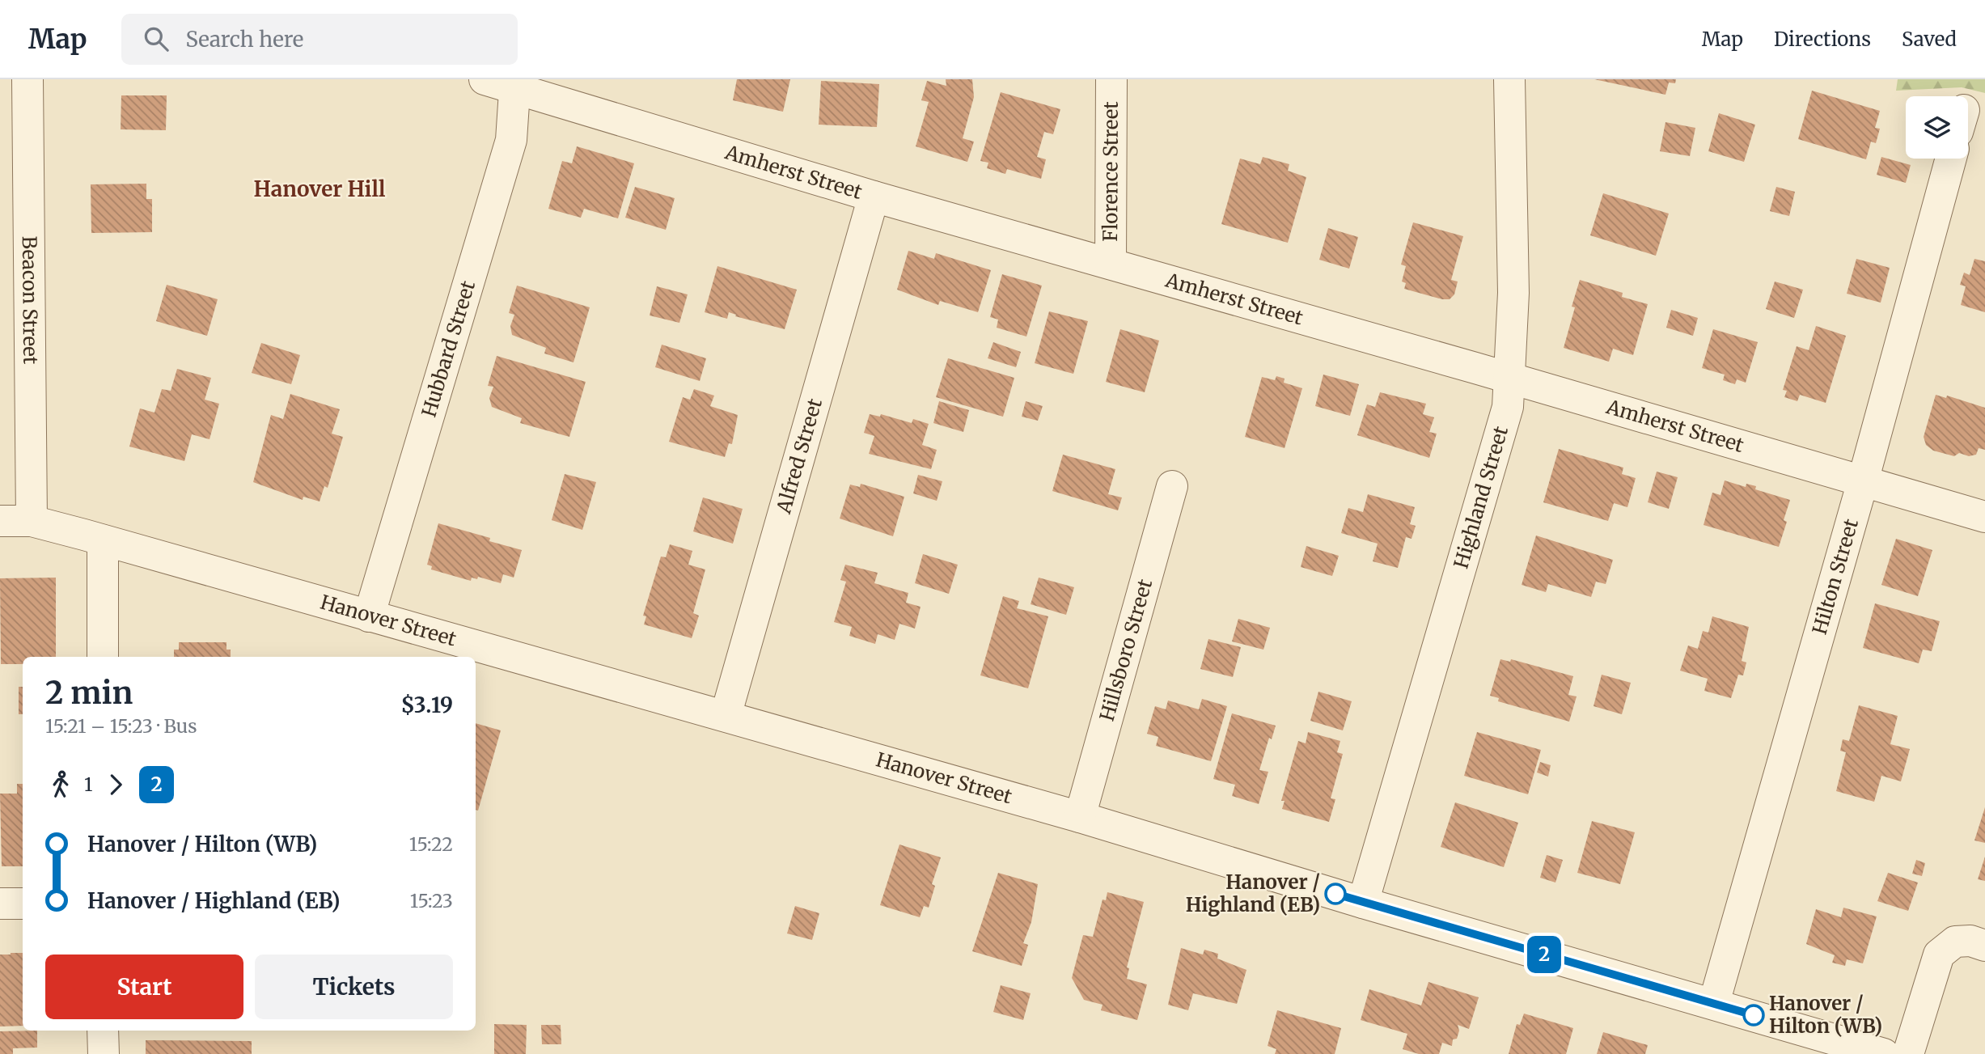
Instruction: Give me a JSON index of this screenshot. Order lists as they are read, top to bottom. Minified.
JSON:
{"streets":{"street":["Florence Street","Amherst Street","Beacon Street","Hubbard Street","Alfred Street","Highland Street","Hilton Street","Hanover Street","Hillsboro Street"]},"crossings":[["Florence Street","Amherst Street"],["Amherst Street","Hubbard Street"],["Amherst Street","Alfred Street"],["Amherst Street","Highland Street"],["Amherst Street","Hilton Street"],["Beacon Street","Hanover Street"],["Hubbard Street","Hanover Street"],["Alfred Street","Hanover Street"],["Highland Street","Hanover Street"],["Hilton Street","Hanover Street"],["Hanover Street","Hillsboro Street"]],"districts":["Hanover Hill"],"places":["Hanover / Highland (EB)","Hanover / Hilton (WB)"],"lines":["bus line 2"],"page":{"header":"Map","search":"Search here","nav":["Map","Directions","Saved"],"on_map":"2","heading":["2 min","15:21 – 15:23 · Bus","$3.19"],"legs":["1","2"],"list":[{"name":"Hanover / Hilton (WB)","value":"15:22"},{"name":"Hanover / Highland (EB)","value":"15:23"}],"buttons":["Start","Tickets"]}}
